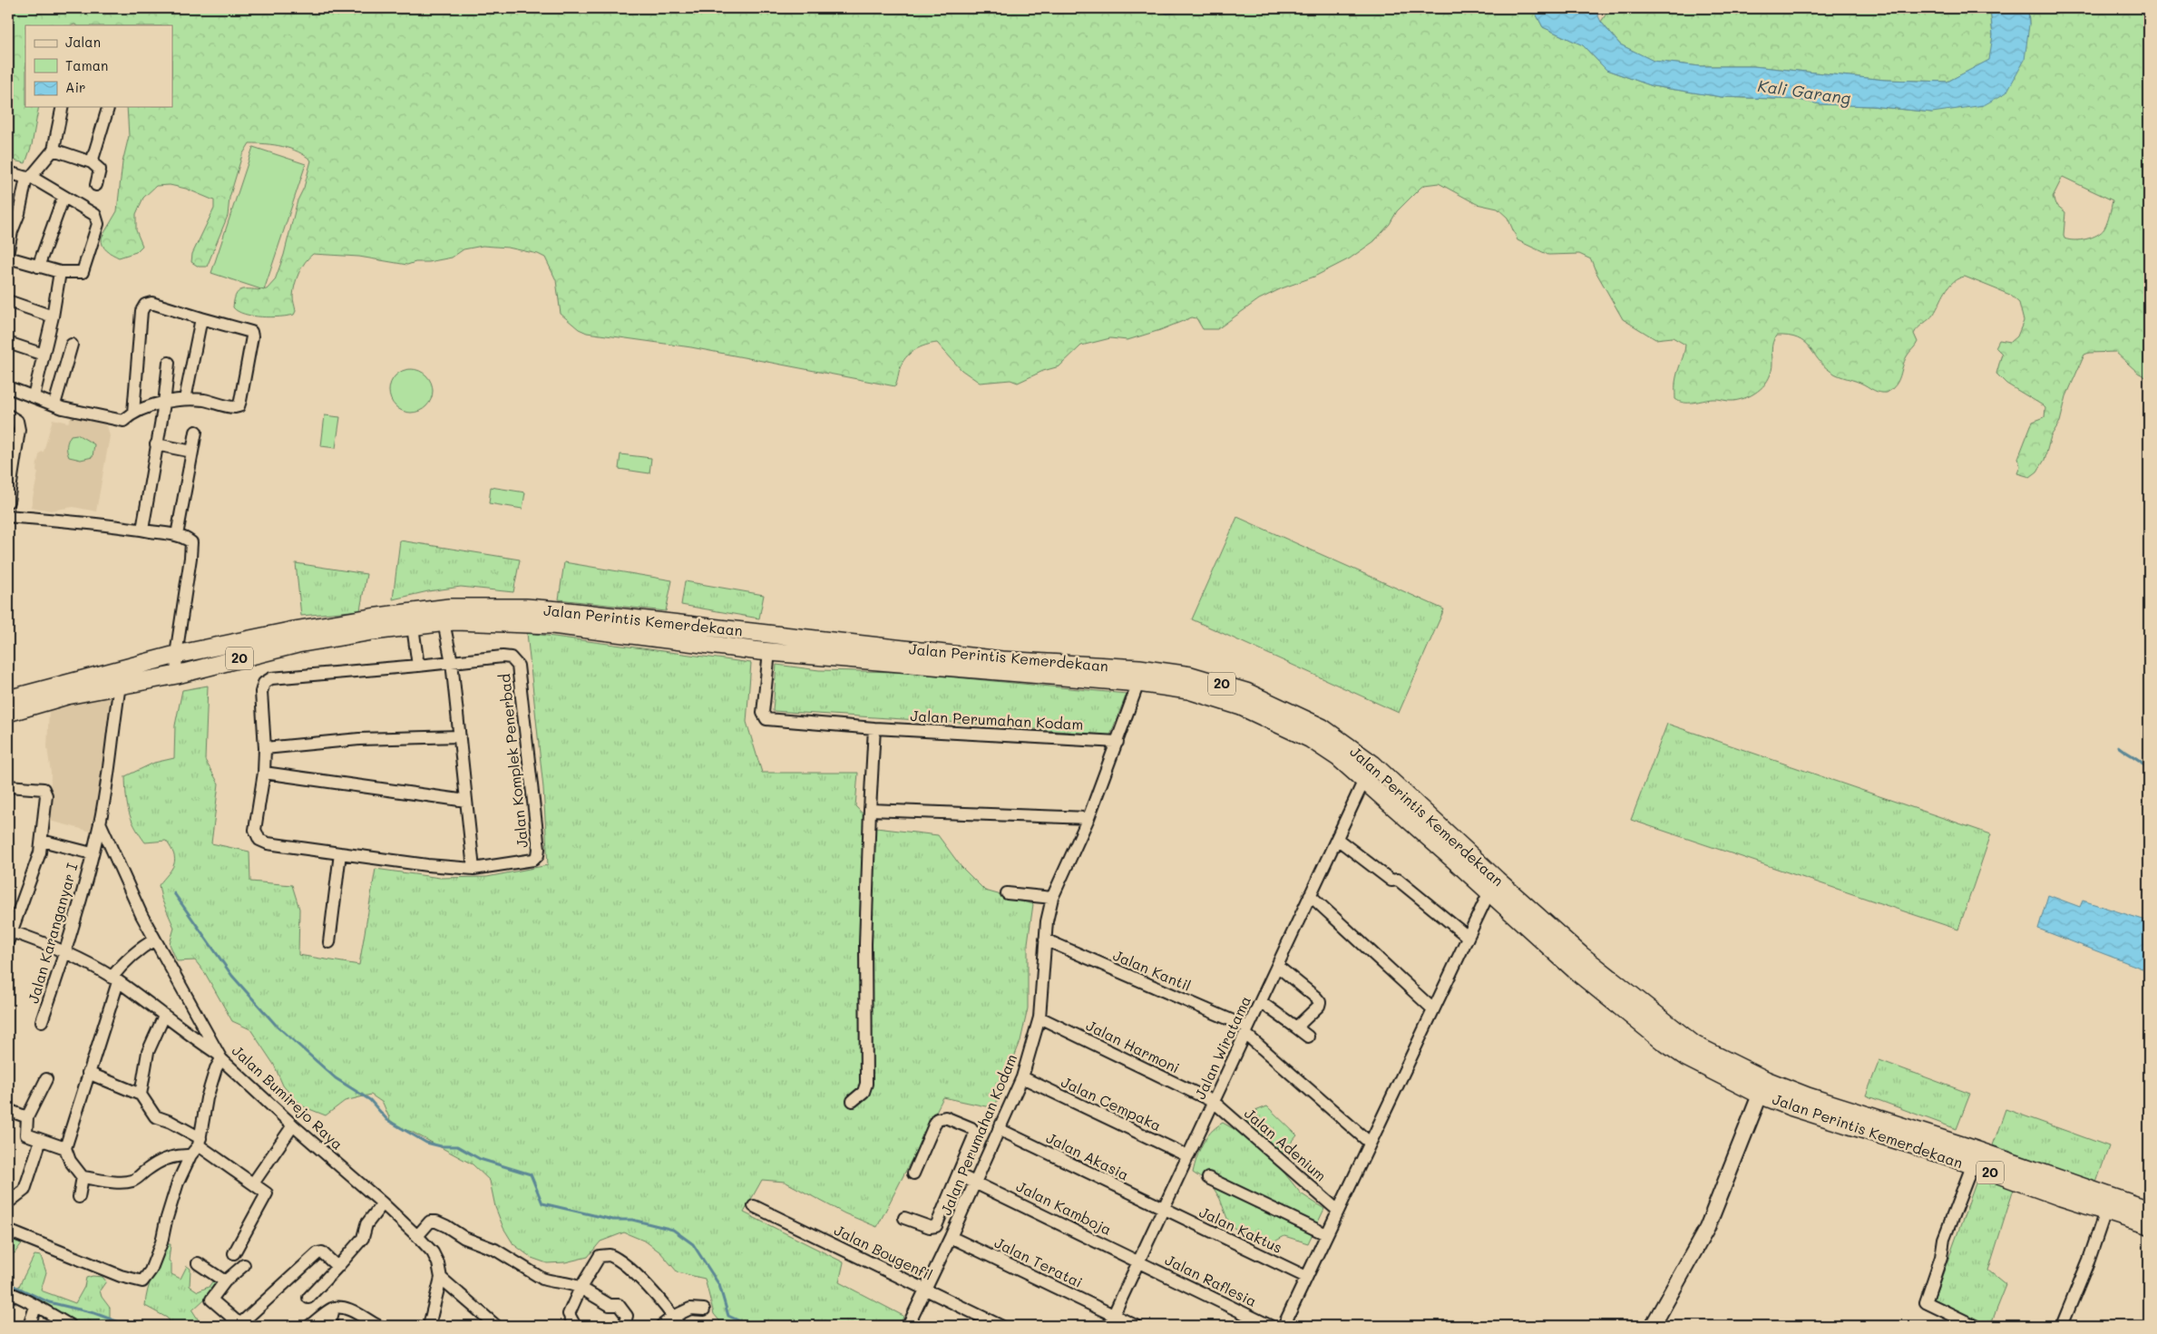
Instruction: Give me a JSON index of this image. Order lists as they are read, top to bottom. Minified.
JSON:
{"streets":{"highway":["Jalan Perintis Kemerdekaan","20"],"street":["Jalan Perumahan Kodam","Jalan Komplek Penerbad","Jalan Karanganyar I","Jalan Kantil","Jalan Harmoni","Jalan Wiratama","Jalan Bumirejo Raya","Jalan Cempaka","Jalan Adenium","Jalan Akasia","Jalan Kamboja","Jalan Kaktus","Jalan Bougenfil","Jalan Teratai","Jalan Raflesia"]},"crossings":[["Jalan Perintis Kemerdekaan","Jalan Perumahan Kodam"],["Jalan Perintis Kemerdekaan","Jalan Karanganyar I"],["Jalan Perintis Kemerdekaan","Jalan Wiratama"],["Jalan Perumahan Kodam","Jalan Kantil"],["Jalan Perumahan Kodam","Jalan Harmoni"],["Jalan Perumahan Kodam","Jalan Cempaka"],["Jalan Perumahan Kodam","Jalan Akasia"],["Jalan Perumahan Kodam","Jalan Kamboja"],["Jalan Perumahan Kodam","Jalan Bougenfil"],["Jalan Perumahan Kodam","Jalan Teratai"],["Jalan Karanganyar I","Jalan Bumirejo Raya"],["Jalan Kantil","Jalan Wiratama"],["Jalan Harmoni","Jalan Wiratama"],["Jalan Harmoni","Jalan Adenium"],["Jalan Wiratama","Jalan Cempaka"],["Jalan Wiratama","Jalan Adenium"],["Jalan Wiratama","Jalan Akasia"],["Jalan Wiratama","Jalan Kamboja"],["Jalan Wiratama","Jalan Kaktus"],["Jalan Wiratama","Jalan Teratai"],["Jalan Wiratama","Jalan Raflesia"],["Jalan Akasia","Jalan Kaktus"],["Jalan Kamboja","Jalan Raflesia"]],"water":["Kali Garang"],"legend":["Jalan","Taman","Air"]}
